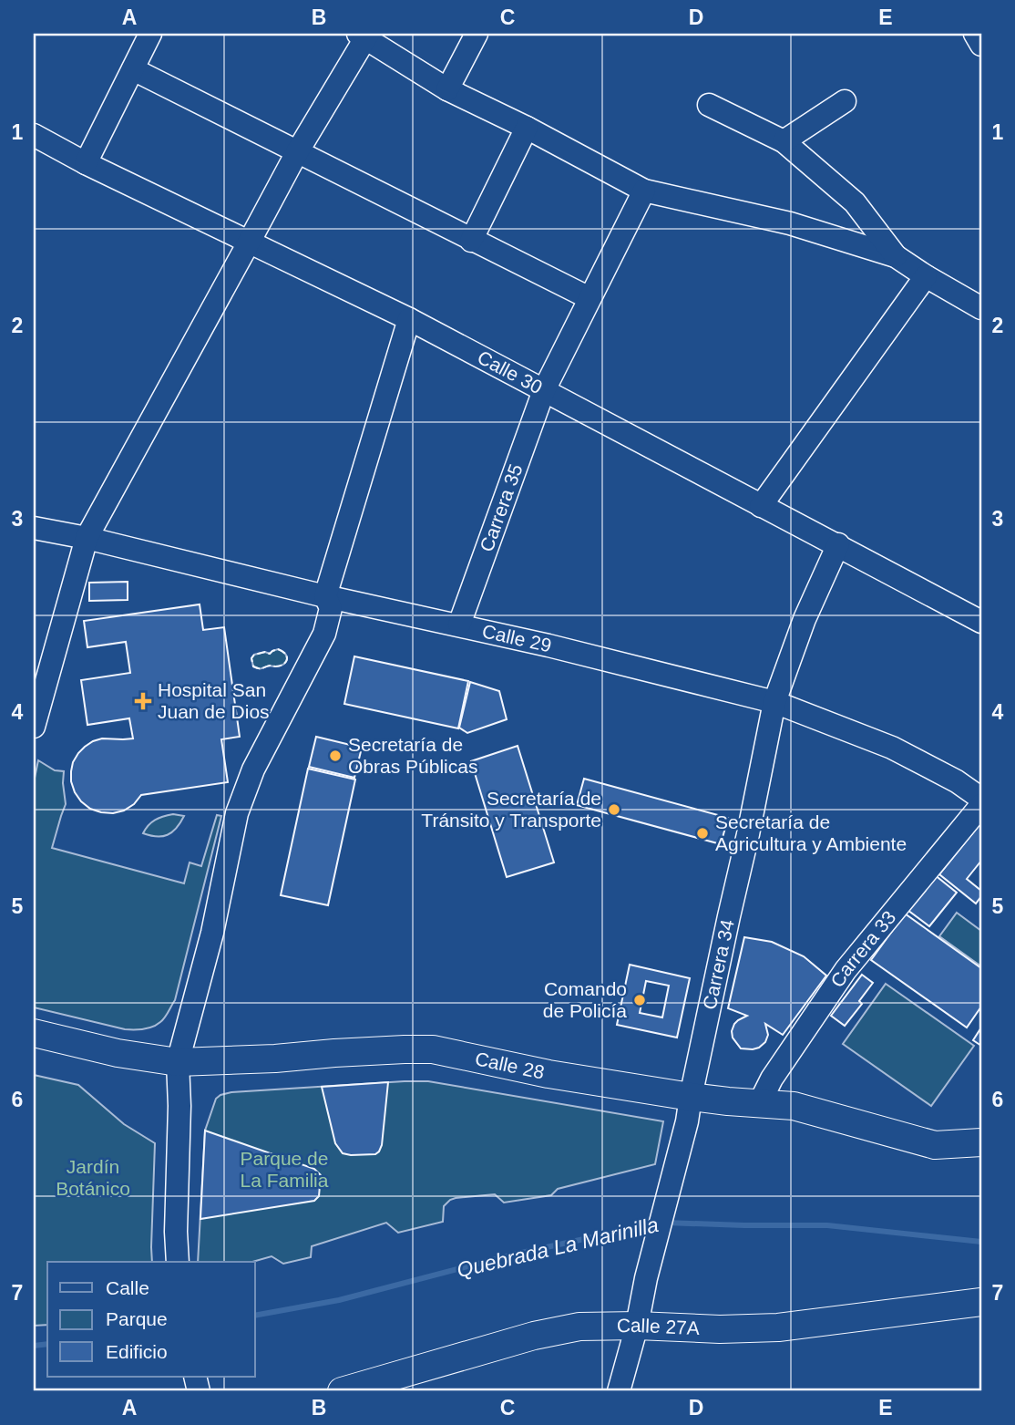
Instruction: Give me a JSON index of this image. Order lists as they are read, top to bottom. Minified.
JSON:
{"streets":{"main road":["Calle 28","Calle 27A"],"street":["Calle 30","Carrera 35","Calle 29","Carrera 33","Carrera 34"]},"crossings":[["Calle 30","Carrera 35"],["Calle 30","Carrera 34"],["Carrera 35","Calle 29"],["Calle 29","Carrera 34"],["Carrera 33","Calle 28"],["Carrera 34","Calle 28"],["Carrera 34","Calle 27A"]],"water":["Quebrada La Marinilla"],"parks":["Parque de La Familia","Jardín Botánico"],"places":{"health":["Hospital San Juan de Dios"],"other":["Secretaría de Obras Públicas","Secretaría de Tránsito y Transporte","Secretaría de Agricultura y Ambiente","Comando de Policía"]},"legend":["Calle","Parque","Edificio"],"grid":{"columns":["A","B","C","D","E"],"rows":["1","2","3","4","5","6","7"]}}
